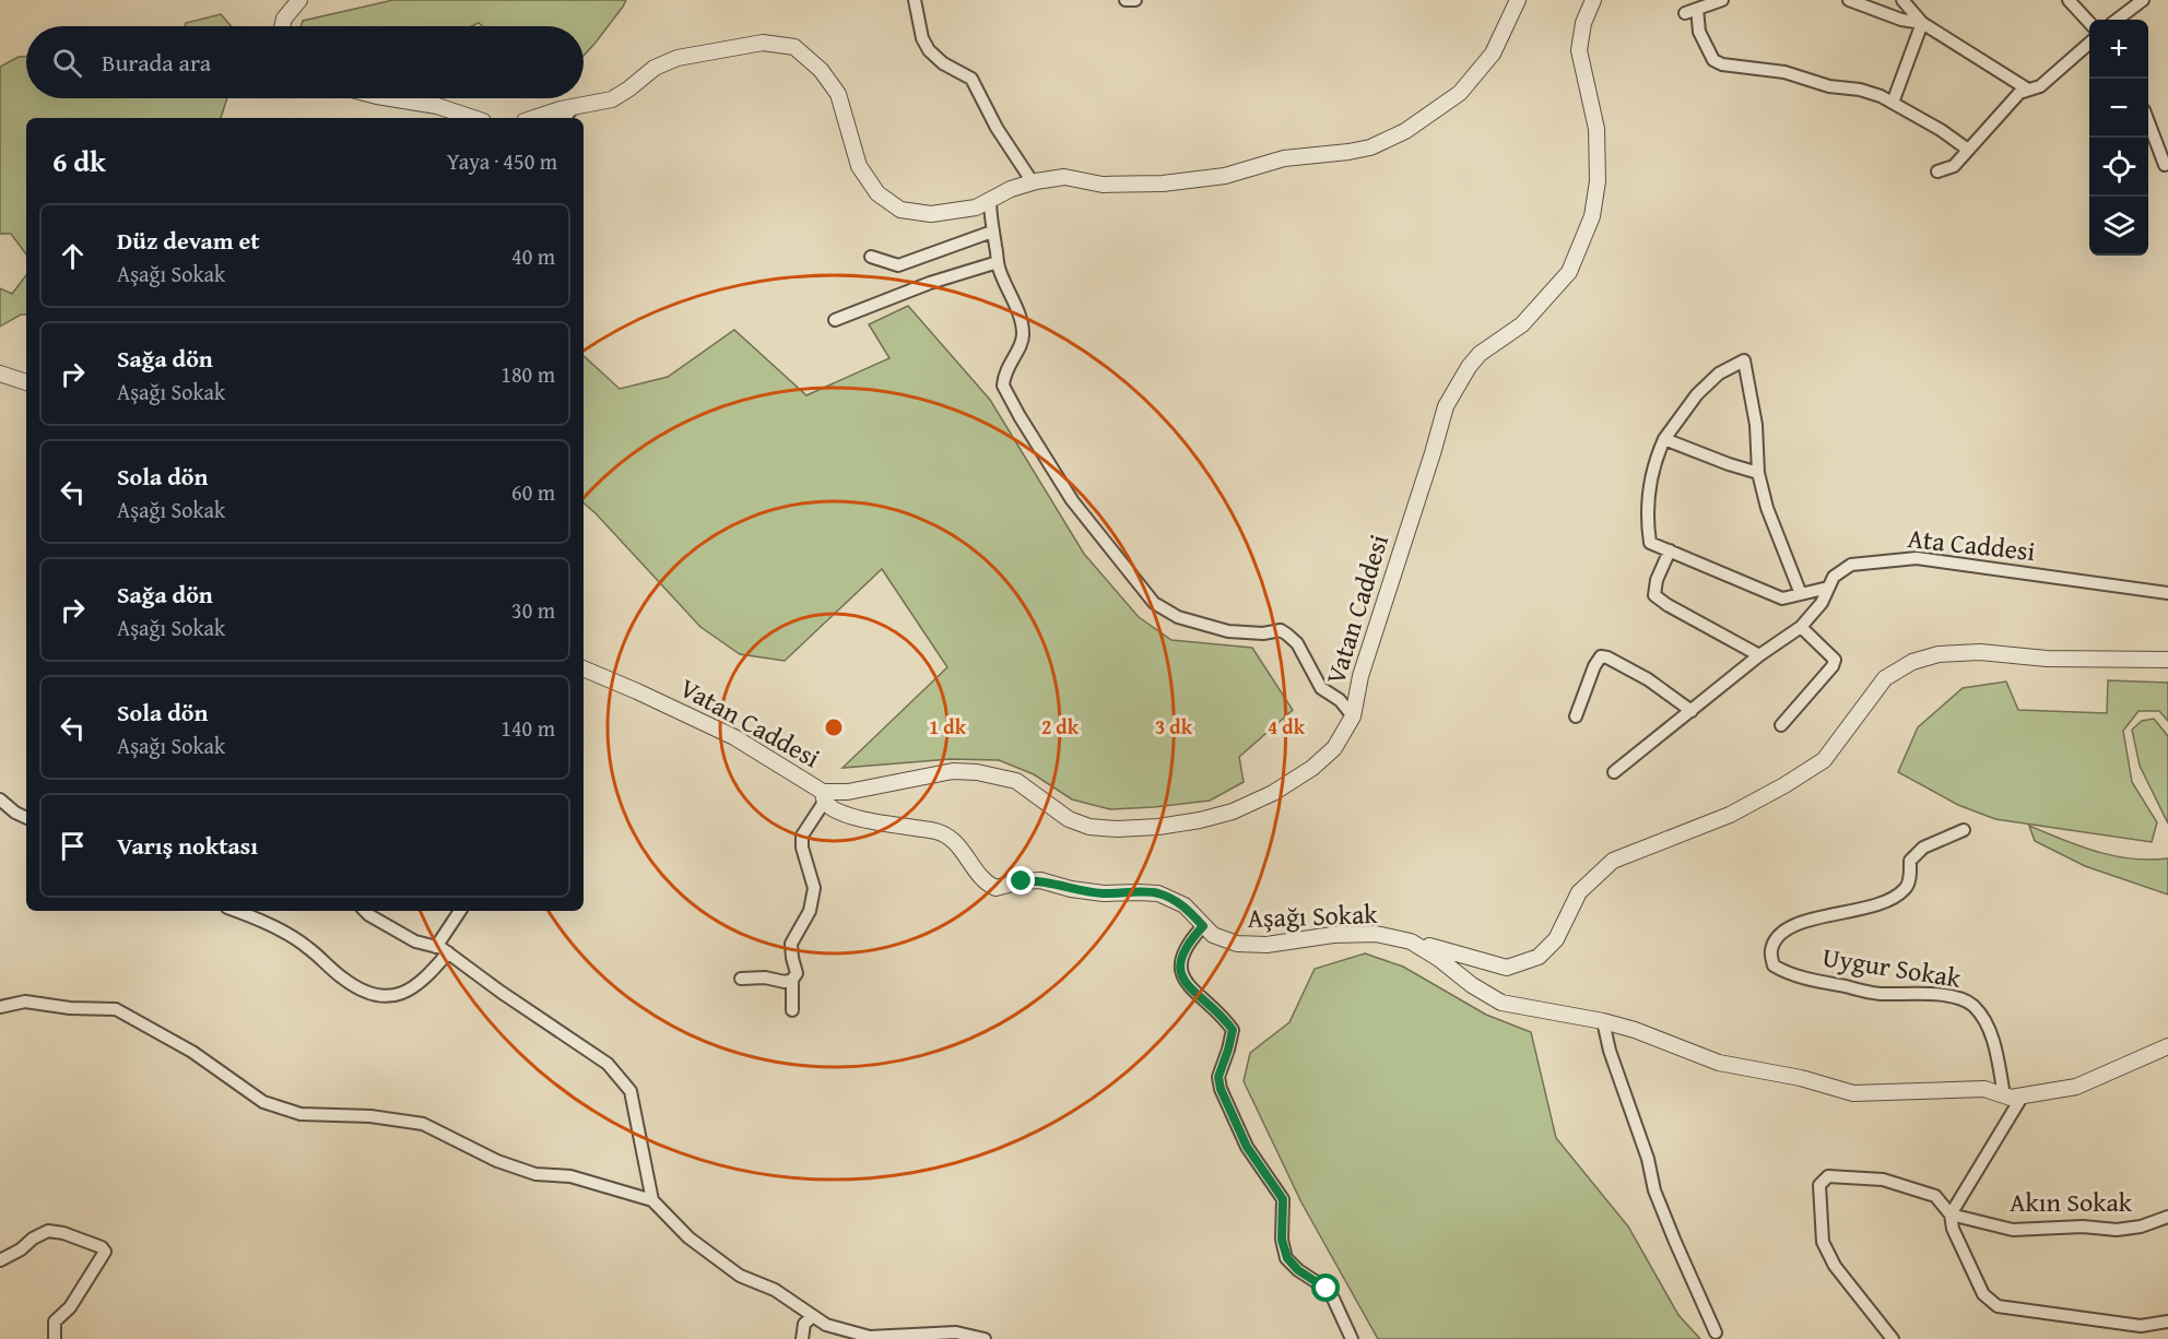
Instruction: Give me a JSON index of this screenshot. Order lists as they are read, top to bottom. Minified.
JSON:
{"streets":{"street":["Ata Caddesi","Vatan Caddesi","Aşağı Sokak","Uygur Sokak","Akın Sokak"]},"crossings":[["Vatan Caddesi","Aşağı Sokak"],["Aşağı Sokak","Uygur Sokak"]],"page":{"map_buttons":["+","−"],"search":"Burada ara","heading":["6 dk","Yaya · 450 m"],"list":[["Düz devam et","Aşağı Sokak","40 m"],["Sağa dön","Aşağı Sokak","180 m"],["Sola dön","Aşağı Sokak","60 m"],["Sağa dön","Aşağı Sokak","30 m"],["Sola dön","Aşağı Sokak","140 m"],"Varış noktası"]},"rings":["1 dk","2 dk","3 dk","4 dk"]}
